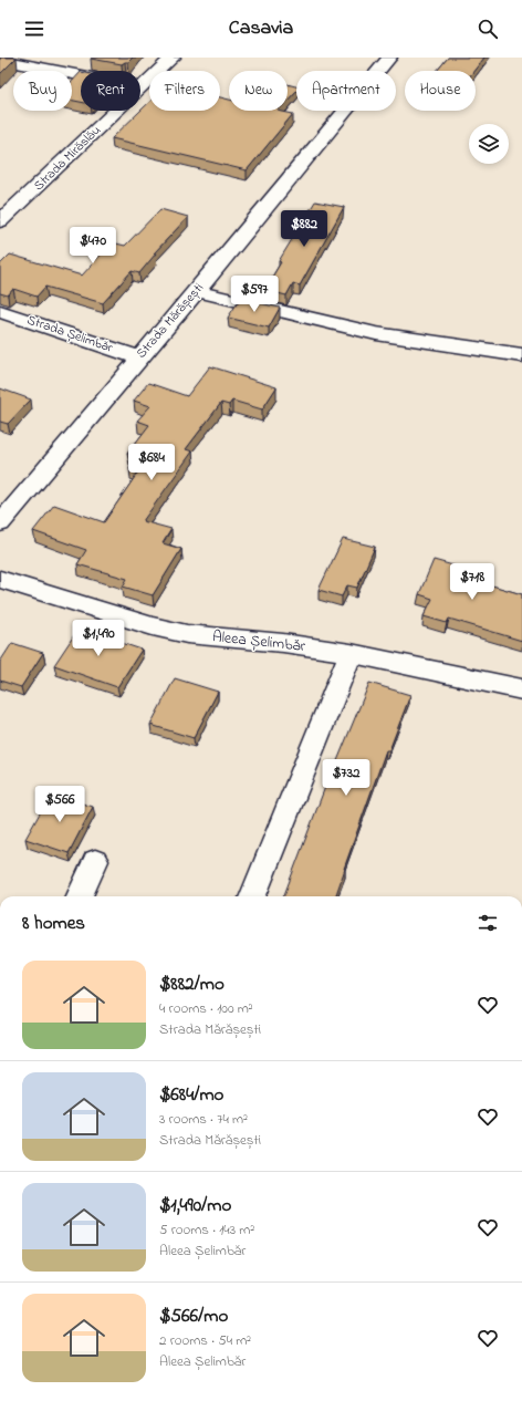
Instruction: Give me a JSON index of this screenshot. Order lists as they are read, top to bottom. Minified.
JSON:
{"streets":{"street":["Strada Mirăslău","Strada Mărășești","Strada Șelimbăr","Aleea Șelimbăr"]},"crossings":[["Strada Mărășești","Strada Șelimbăr"]],"page":{"header":"Casavia","chip":["Buy","Rent","Filters","New","Apartment","House"],"price":["$882","$470","$597","$684","$718","$1,490","$732","$566"],"heading":"8 homes","list":[{"name":"$882/mo","note":"4 rooms · 100 m² · Strada Mărășești"},{"name":"$684/mo","note":"3 rooms · 74 m² · Strada Mărășești"},{"name":"$1,490/mo","note":"5 rooms · 143 m² · Aleea Șelimbăr"},{"name":"$566/mo","note":"2 rooms · 54 m² · Aleea Șelimbăr"}]}}
